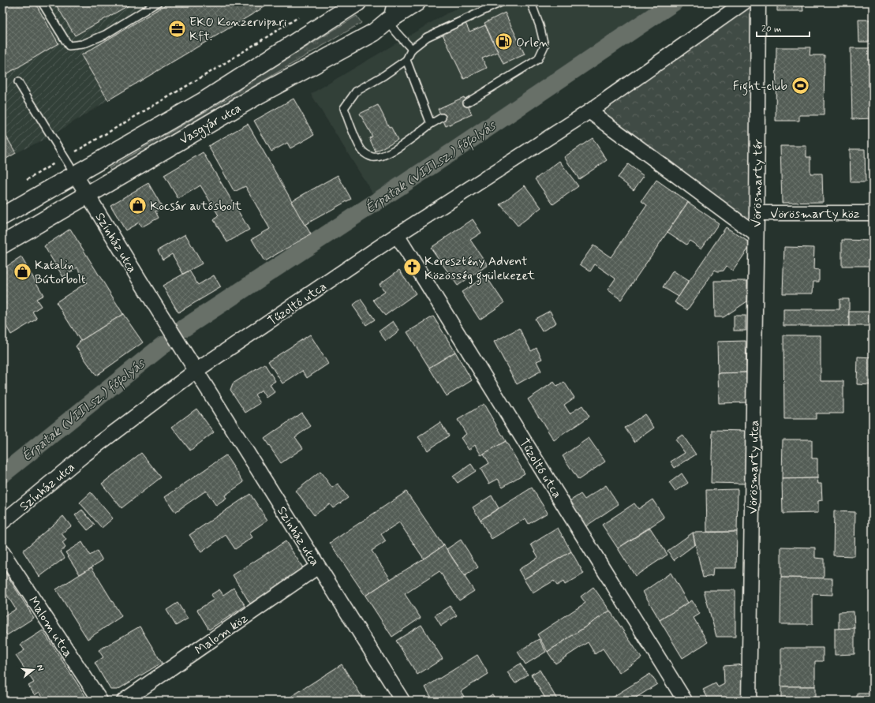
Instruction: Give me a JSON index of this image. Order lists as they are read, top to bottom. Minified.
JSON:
{"streets":{"main road":["Vasgyár utca"],"street":["Vörösmarty tér","Vörösmarty köz","Színház utca","Tűzoltó utca","Vörösmarty utca","Malom utca","Malom köz"]},"crossings":[["Vasgyár utca","Színház utca"],["Vörösmarty tér","Vörösmarty köz"],["Vörösmarty tér","Tűzoltó utca"],["Vörösmarty tér","Vörösmarty utca"],["Színház utca","Tűzoltó utca"],["Színház utca","Malom köz"]],"water":["Érpatak (VIII.sz.) főfolyás"],"places":{"office":["EKO Konzervipari Kft."],"fuel station":["Orlen"],"sports":["Fight-club"],"shop":["Kocsár autósbolt","Katalin Bútorbolt"],"church":["Keresztény Advent Közösség gyülekezet"]},"scale_bar":"20 m","north":"right"}
